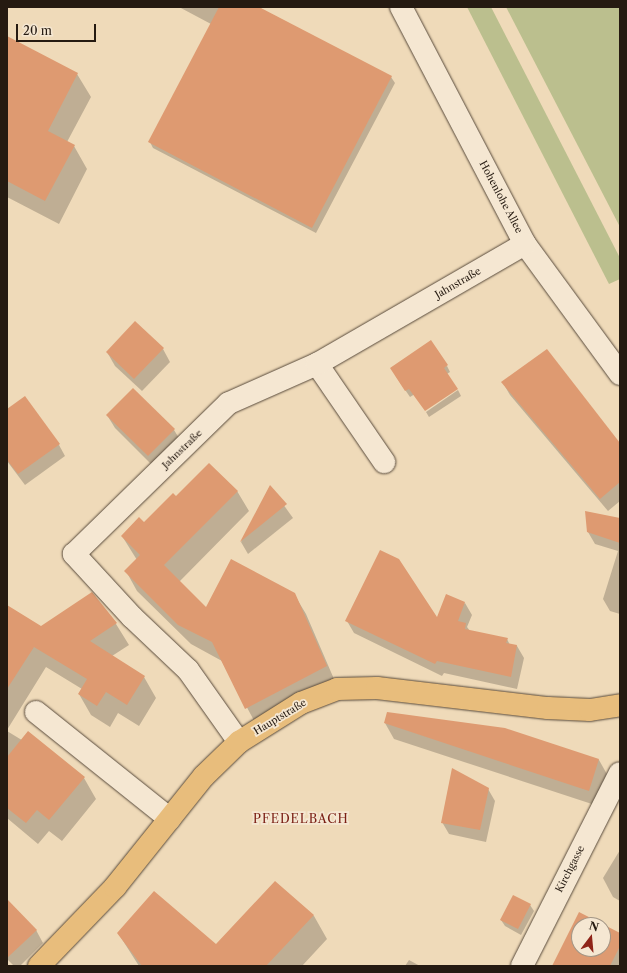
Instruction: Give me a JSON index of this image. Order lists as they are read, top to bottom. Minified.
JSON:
{"streets":{"main road":["Hauptstraße"],"street":["Hohenlohe Allee","Jahnstraße","Kirchgasse"]},"crossings":[["Hohenlohe Allee","Jahnstraße"],["Jahnstraße","Hauptstraße"]],"districts":["PFEDELBACH"],"scale_bar":"20 m","north":"top"}
